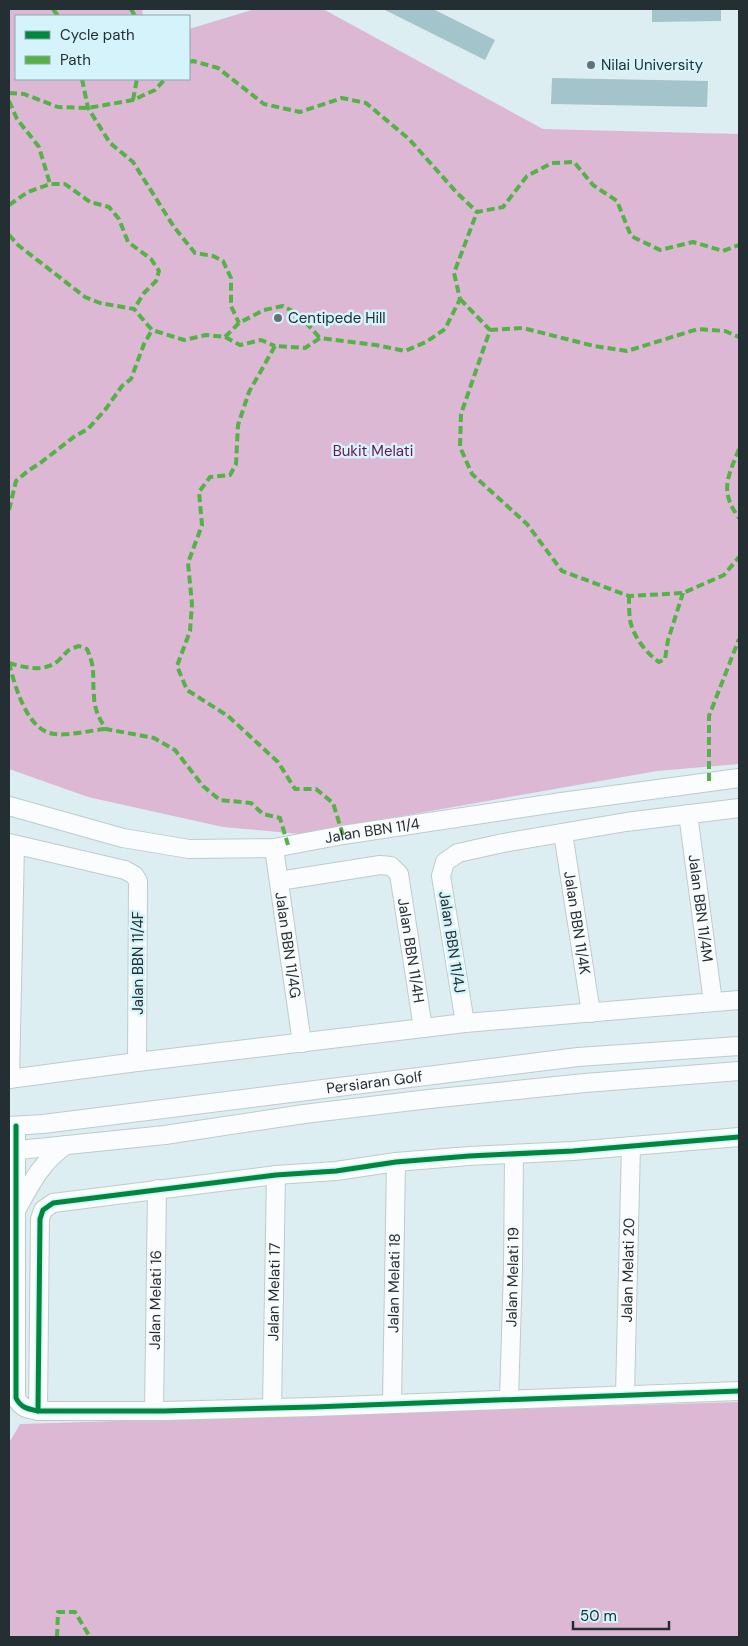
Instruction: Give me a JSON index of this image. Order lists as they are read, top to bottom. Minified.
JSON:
{"streets":{"street":["Jalan BBN 11/4","Jalan BBN 11/4M","Jalan BBN 11/4K","Jalan BBN 11/4J","Jalan BBN 11/4G","Jalan BBN 11/4H","Jalan BBN 11/4F","Persiaran Golf","Jalan Melati 20","Jalan Melati 19","Jalan Melati 18","Jalan Melati 17","Jalan Melati 16"]},"crossings":[["Jalan BBN 11/4","Jalan BBN 11/4G"],["Jalan BBN 11/4K","Jalan BBN 11/4J"],["Jalan BBN 11/4G","Jalan BBN 11/4H"]],"parks":["Bukit Melati"],"places":["Nilai University","Centipede Hill"],"legend":["Cycle path","Path"],"scale_bar":"50 m"}
